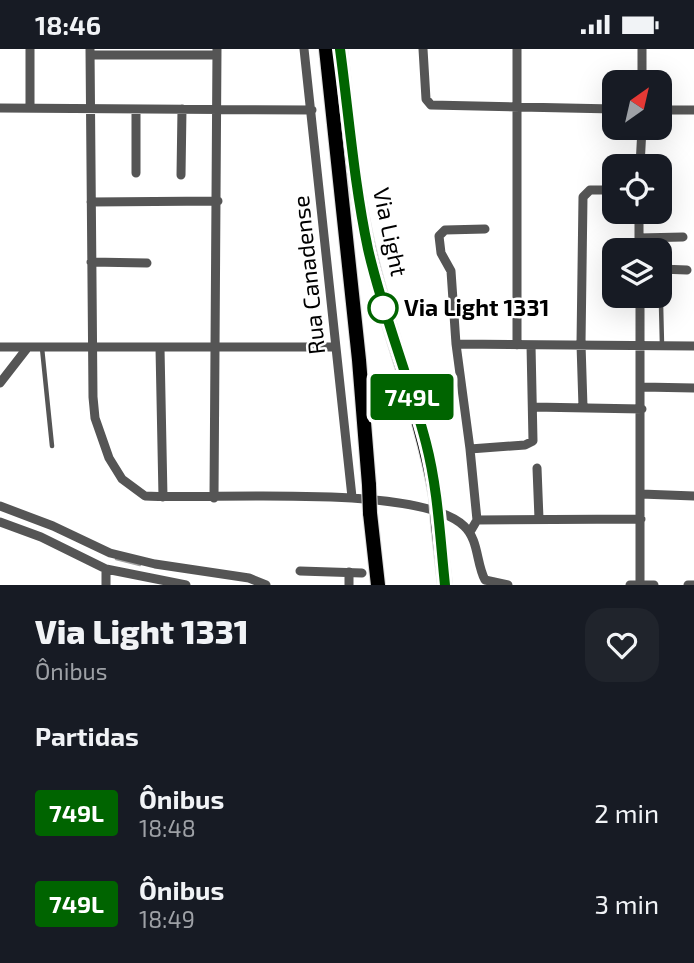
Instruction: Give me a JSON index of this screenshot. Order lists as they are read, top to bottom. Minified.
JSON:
{"streets":{"main road":["Via Light"],"street":["Rua Canadense"]},"places":["Via Light 1331"],"lines":["bus line 749L"],"north":"top right","page":{"status":"18:46","on_map":"749L","heading":[["Via Light 1331","Ônibus"],"Partidas"],"list":[{"mark":"749L","name":"Ônibus","note":"18:48","value":"2 min"},{"mark":"749L","name":"Ônibus","note":"18:49","value":"3 min"}]}}
